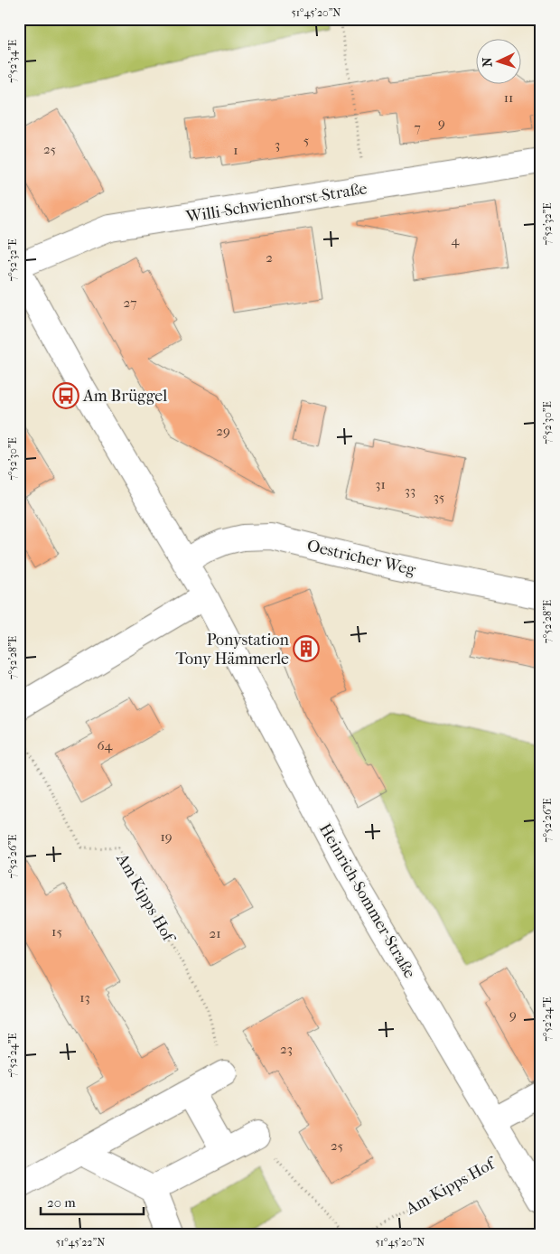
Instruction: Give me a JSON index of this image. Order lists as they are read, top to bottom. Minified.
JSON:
{"streets":{"street":["Willi-Schwienhorst-Straße","Oestricher Weg","Heinrich-Sommer-Straße"],"path":["Am Kipps Hof"]},"crossings":[["Am Kipps Hof","Heinrich-Sommer-Straße"]],"places":{"bus stop":["Am Brüggel"],"building":["Ponystation Tony Hämmerle"]},"house_numbers":["11","9","7","5","3","25","1","4","2","27","29","31","33","35","64","19","15","21","13","9","23","25"],"scale_bar":"20 m","north":"left","coordinates":["51°45'20\"N","7°52'34\"E","7°52'32\"E","7°52'30\"E","7°52'28\"E","7°52'26\"E","7°52'24\"E","51°45'22\"N"]}
